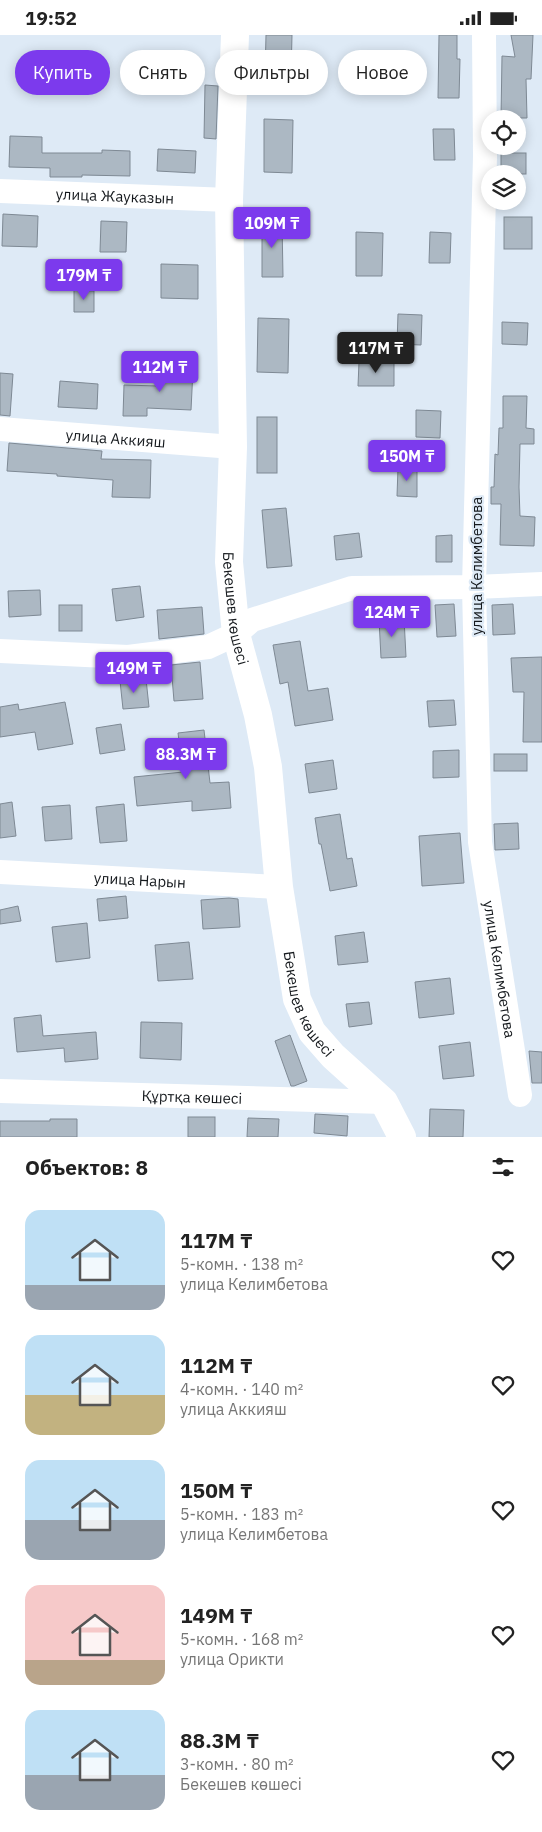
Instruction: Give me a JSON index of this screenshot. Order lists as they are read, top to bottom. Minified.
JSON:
{"streets":{"main road":["Бекешев көшесі"],"street":["улица Жауказын","улица Аккияш","улица Келимбетова","улица Нарын","Құртқа көшесі"]},"crossings":[["улица Жауказын","Бекешев көшесі"],["улица Аккияш","Бекешев көшесі"],["Бекешев көшесі","улица Нарын"],["Бекешев көшесі","Құртқа көшесі"]],"page":{"status":"19:52","chip":["Купить","Снять","Фильтры","Новое"],"price":["109M ₸","179M ₸","117M ₸","112M ₸","150M ₸","124M ₸","149M ₸","88.3M ₸"],"heading":"Объектов: 8","list":[{"name":"117M ₸","note":"5-комн. · 138 m² · улица Келимбетова"},{"name":"112M ₸","note":"4-комн. · 140 m² · улица Аккияш"},{"name":"150M ₸","note":"5-комн. · 183 m² · улица Келимбетова"},{"name":"149M ₸","note":"5-комн. · 168 m² · улица Орикти"},{"name":"88.3M ₸","note":"3-комн. · 80 m² · Бекешев көшесі"}]}}
